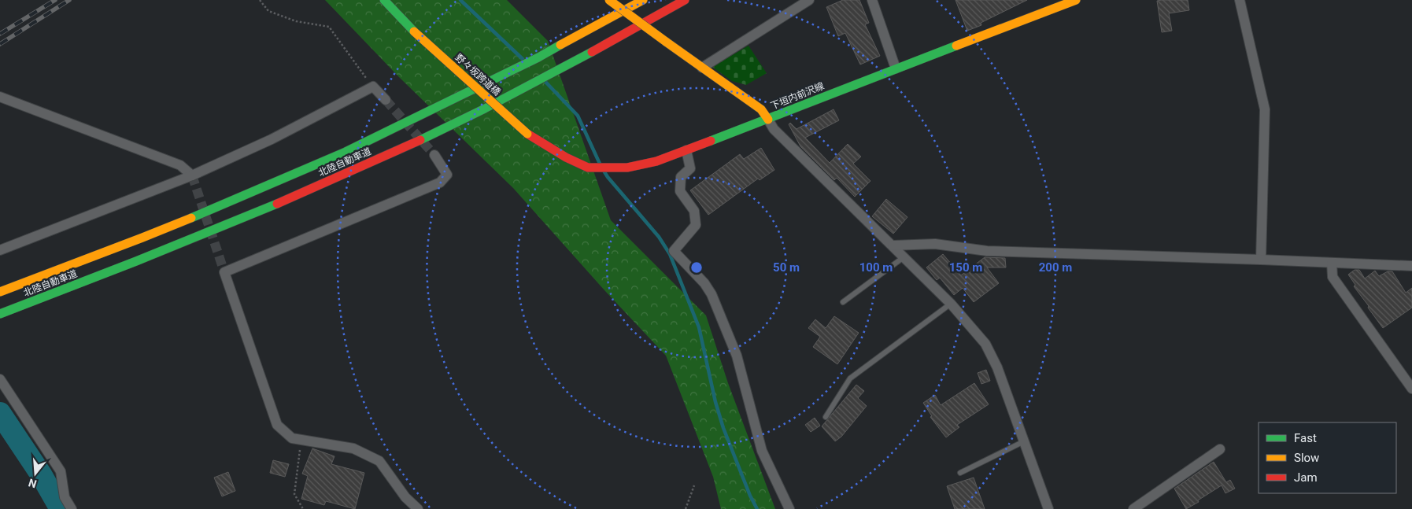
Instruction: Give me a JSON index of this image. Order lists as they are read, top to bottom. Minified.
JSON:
{"streets":{"main road":["野々坂跨道橋","下垣内前沢線","北陸自動車道"]},"crossings":[["野々坂跨道橋","下垣内前沢線"]],"legend":["Fast","Slow","Jam"],"north":"bottom","rings":["50 m","100 m","150 m","200 m"]}
